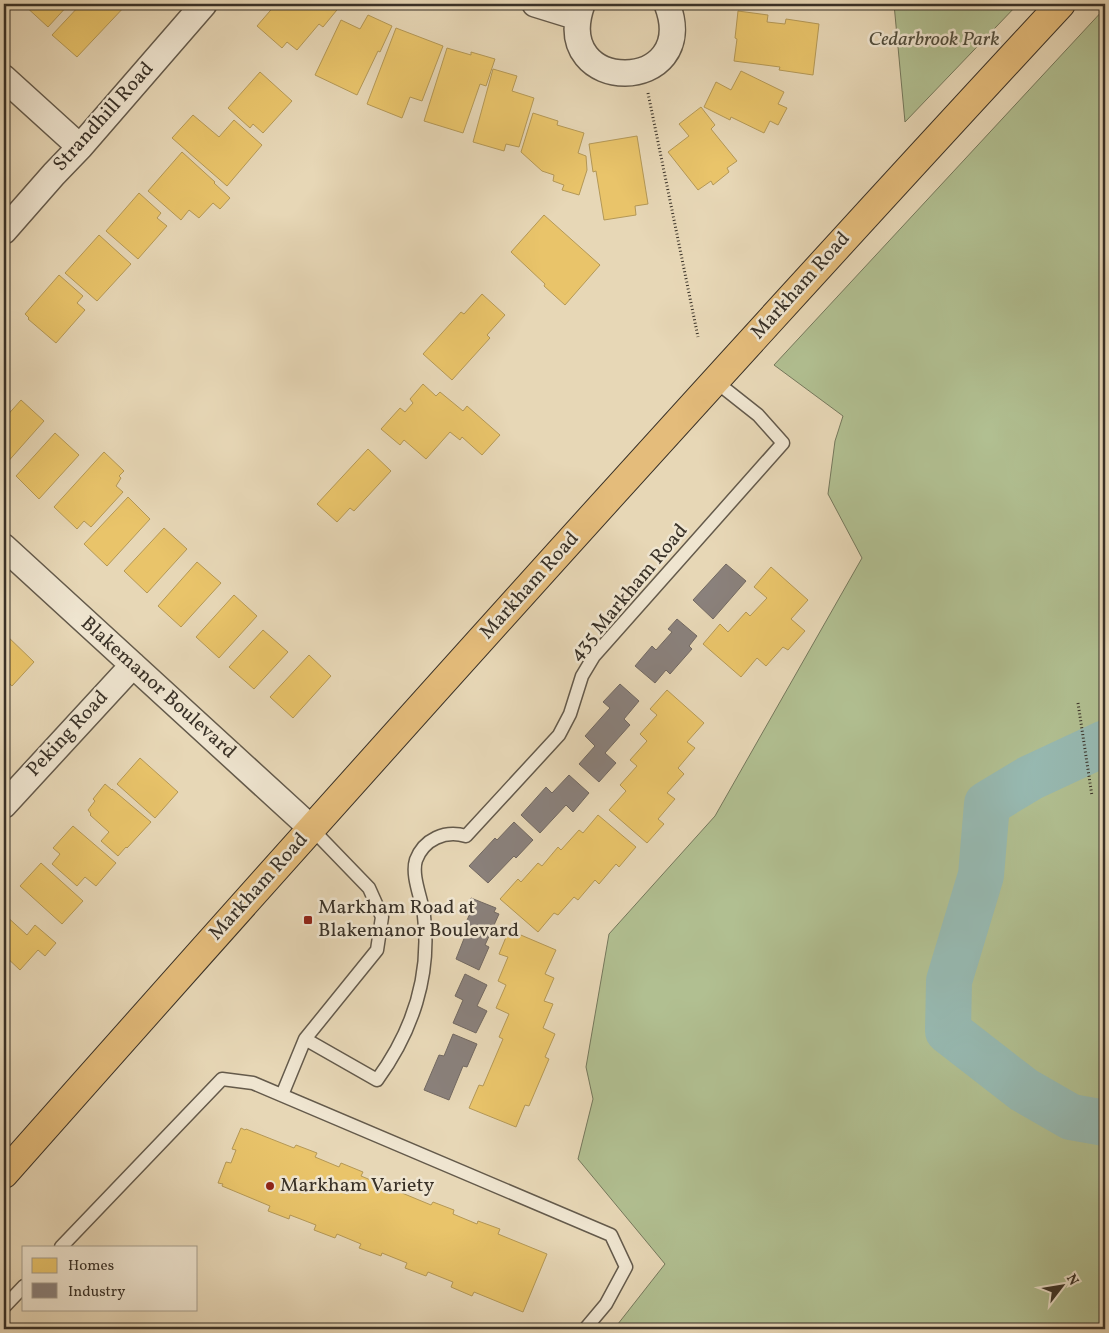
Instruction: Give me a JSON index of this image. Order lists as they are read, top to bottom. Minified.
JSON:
{"streets":{"main road":["Markham Road"],"street":["Strandhill Road","Blakemanor Boulevard","Peking Road"],"lane":["435 Markham Road"]},"crossings":[["Markham Road","435 Markham Road"],["Markham Road","Blakemanor Boulevard"],["Blakemanor Boulevard","Peking Road"]],"parks":["Cedarbrook Park"],"places":{"transit":["Markham Road at Blakemanor Boulevard"],"other":["Markham Variety"]},"legend":["Homes","Industry"],"north":"top right"}
